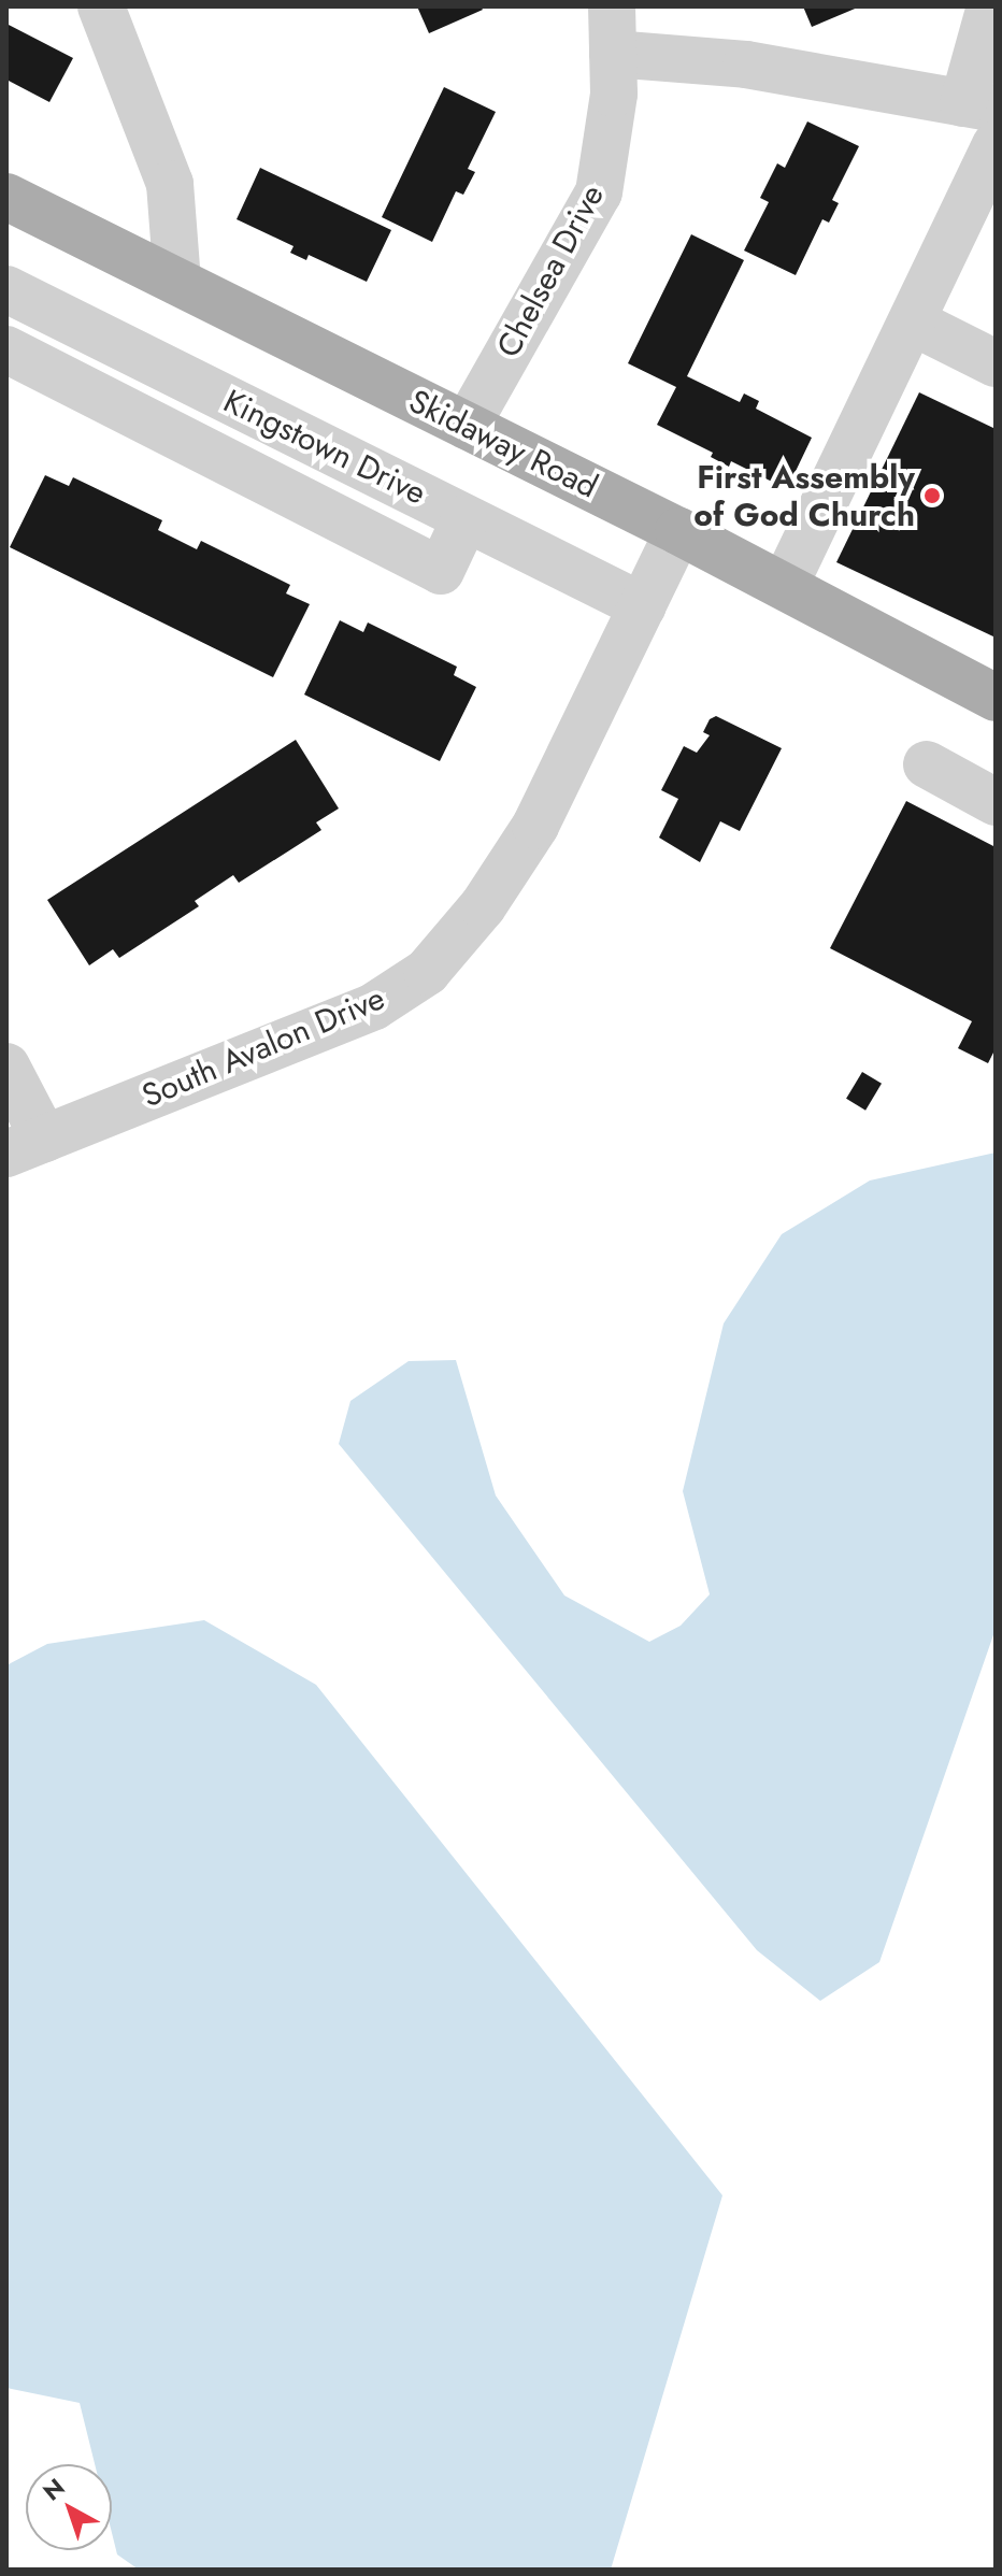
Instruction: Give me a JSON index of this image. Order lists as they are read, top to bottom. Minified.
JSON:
{"streets":{"main road":["Skidaway Road"],"street":["Chelsea Drive","Kingstown Drive","South Avalon Drive"]},"crossings":[["Chelsea Drive","Skidaway Road"],["Skidaway Road","South Avalon Drive"],["Kingstown Drive","South Avalon Drive"]],"places":["First Assembly of God Church"],"north":"top left"}
